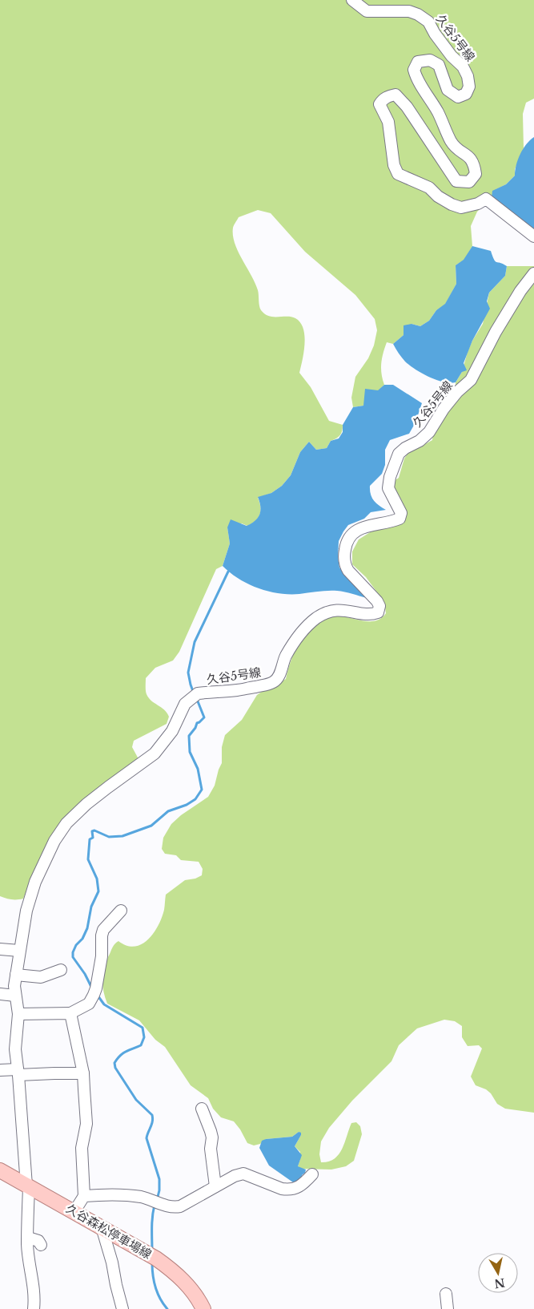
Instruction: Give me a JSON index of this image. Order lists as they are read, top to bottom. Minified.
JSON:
{"streets":{"main road":["久谷森松停車場線"],"street":["久谷5号線"]},"crossings":[["久谷5号線","久谷森松停車場線"]],"north":"bottom"}
